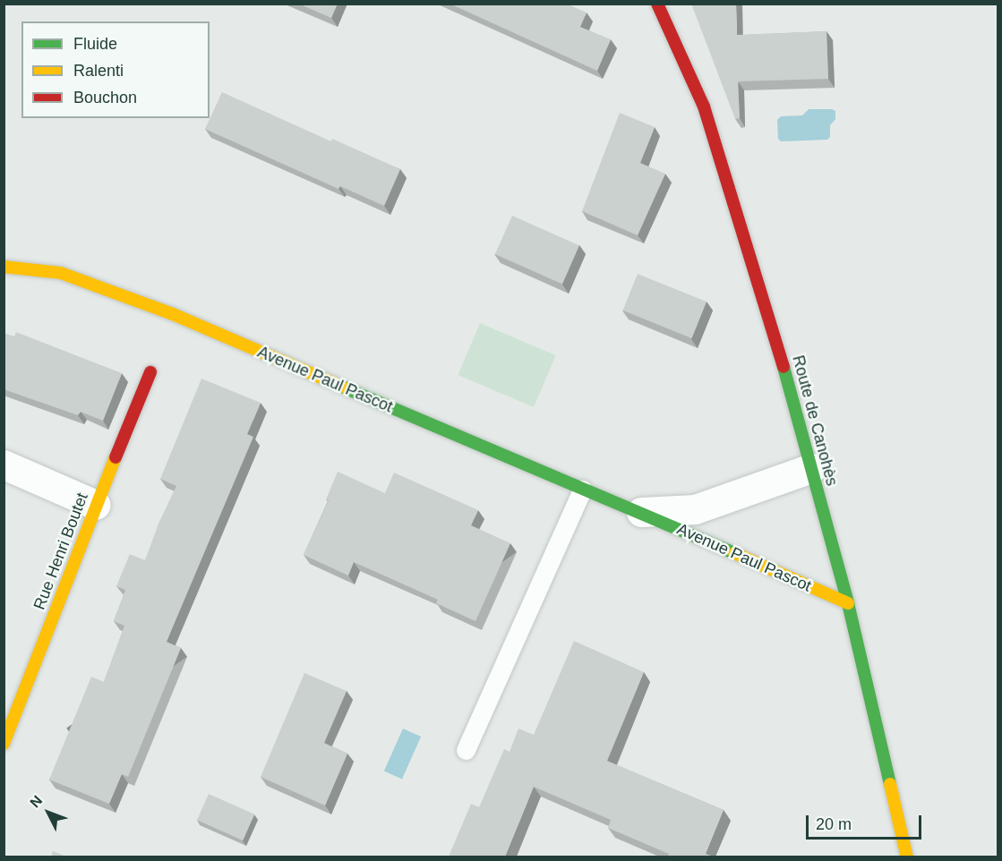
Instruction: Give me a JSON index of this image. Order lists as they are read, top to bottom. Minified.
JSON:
{"streets":{"street":["Avenue Paul Pascot","Route de Canohès","Rue Henri Boutet"]},"crossings":[["Avenue Paul Pascot","Route de Canohès"]],"legend":["Fluide","Ralenti","Bouchon"],"scale_bar":"20 m","north":"top left"}
